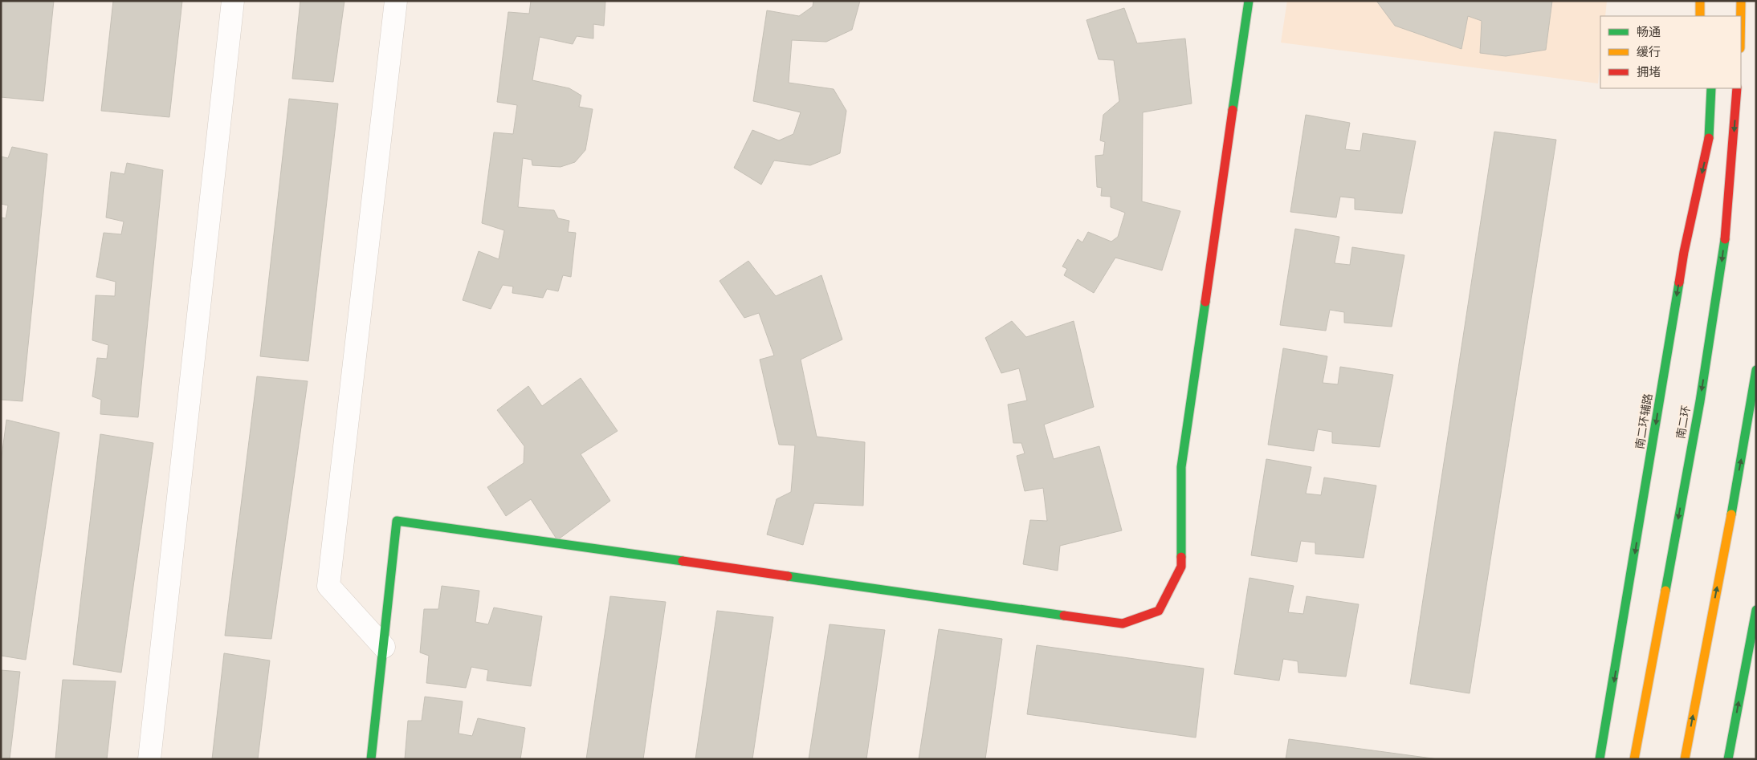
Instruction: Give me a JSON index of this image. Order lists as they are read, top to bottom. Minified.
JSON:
{"streets":{"main road":["南二环辅路","南二环"]},"one_way":["南二环辅路"],"legend":["畅通","缓行","拥堵"]}
